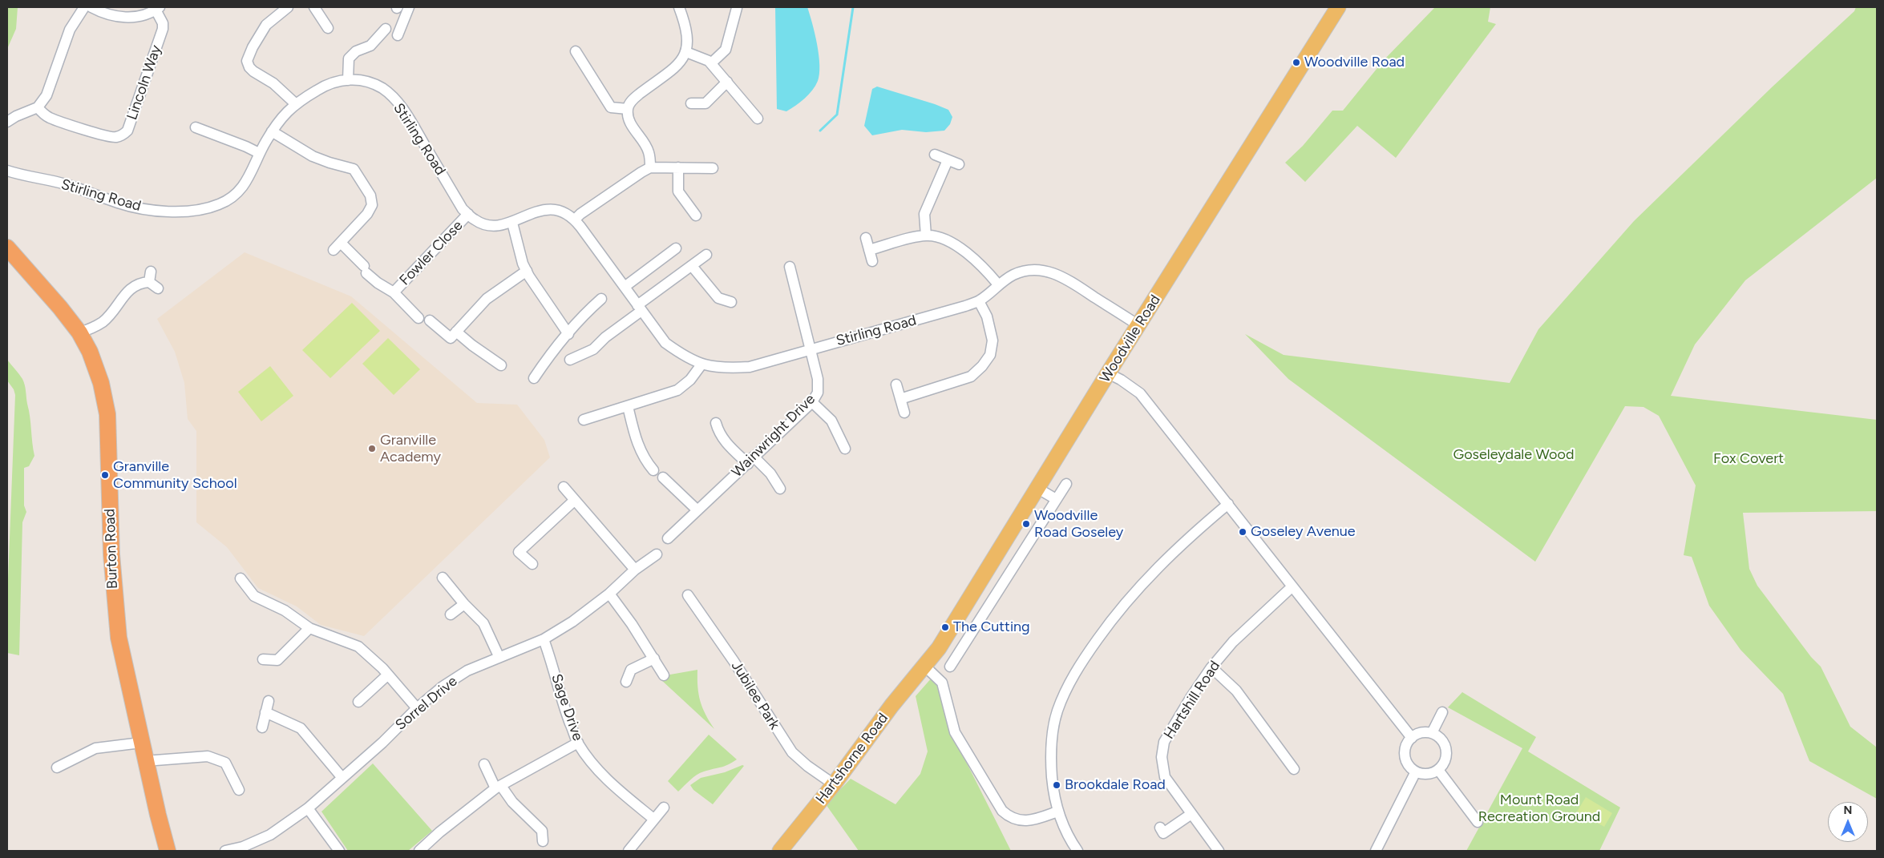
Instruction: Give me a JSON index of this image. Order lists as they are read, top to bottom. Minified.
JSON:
{"streets":{"highway":["Burton Road"],"main road":["Woodville Road","Hartshorne Road"],"street":["Lincoln Way","Stirling Road","Fowler Close","Wainwright Drive","Jubilee Park","Hartshill Road","Sorrel Drive","Sage Drive"]},"crossings":[["Stirling Road","Fowler Close"],["Stirling Road","Woodville Road"],["Stirling Road","Wainwright Drive"],["Woodville Road","Hartshorne Road"],["Jubilee Park","Hartshorne Road"],["Sorrel Drive","Sage Drive"]],"parks":["Goseleydale Wood","Fox Covert","Mount Road Recreation Ground"],"places":["Woodville Road","Granville Academy","Granville Community School","Woodville Road Goseley","Goseley Avenue","The Cutting","Brookdale Road"],"north":"top"}
